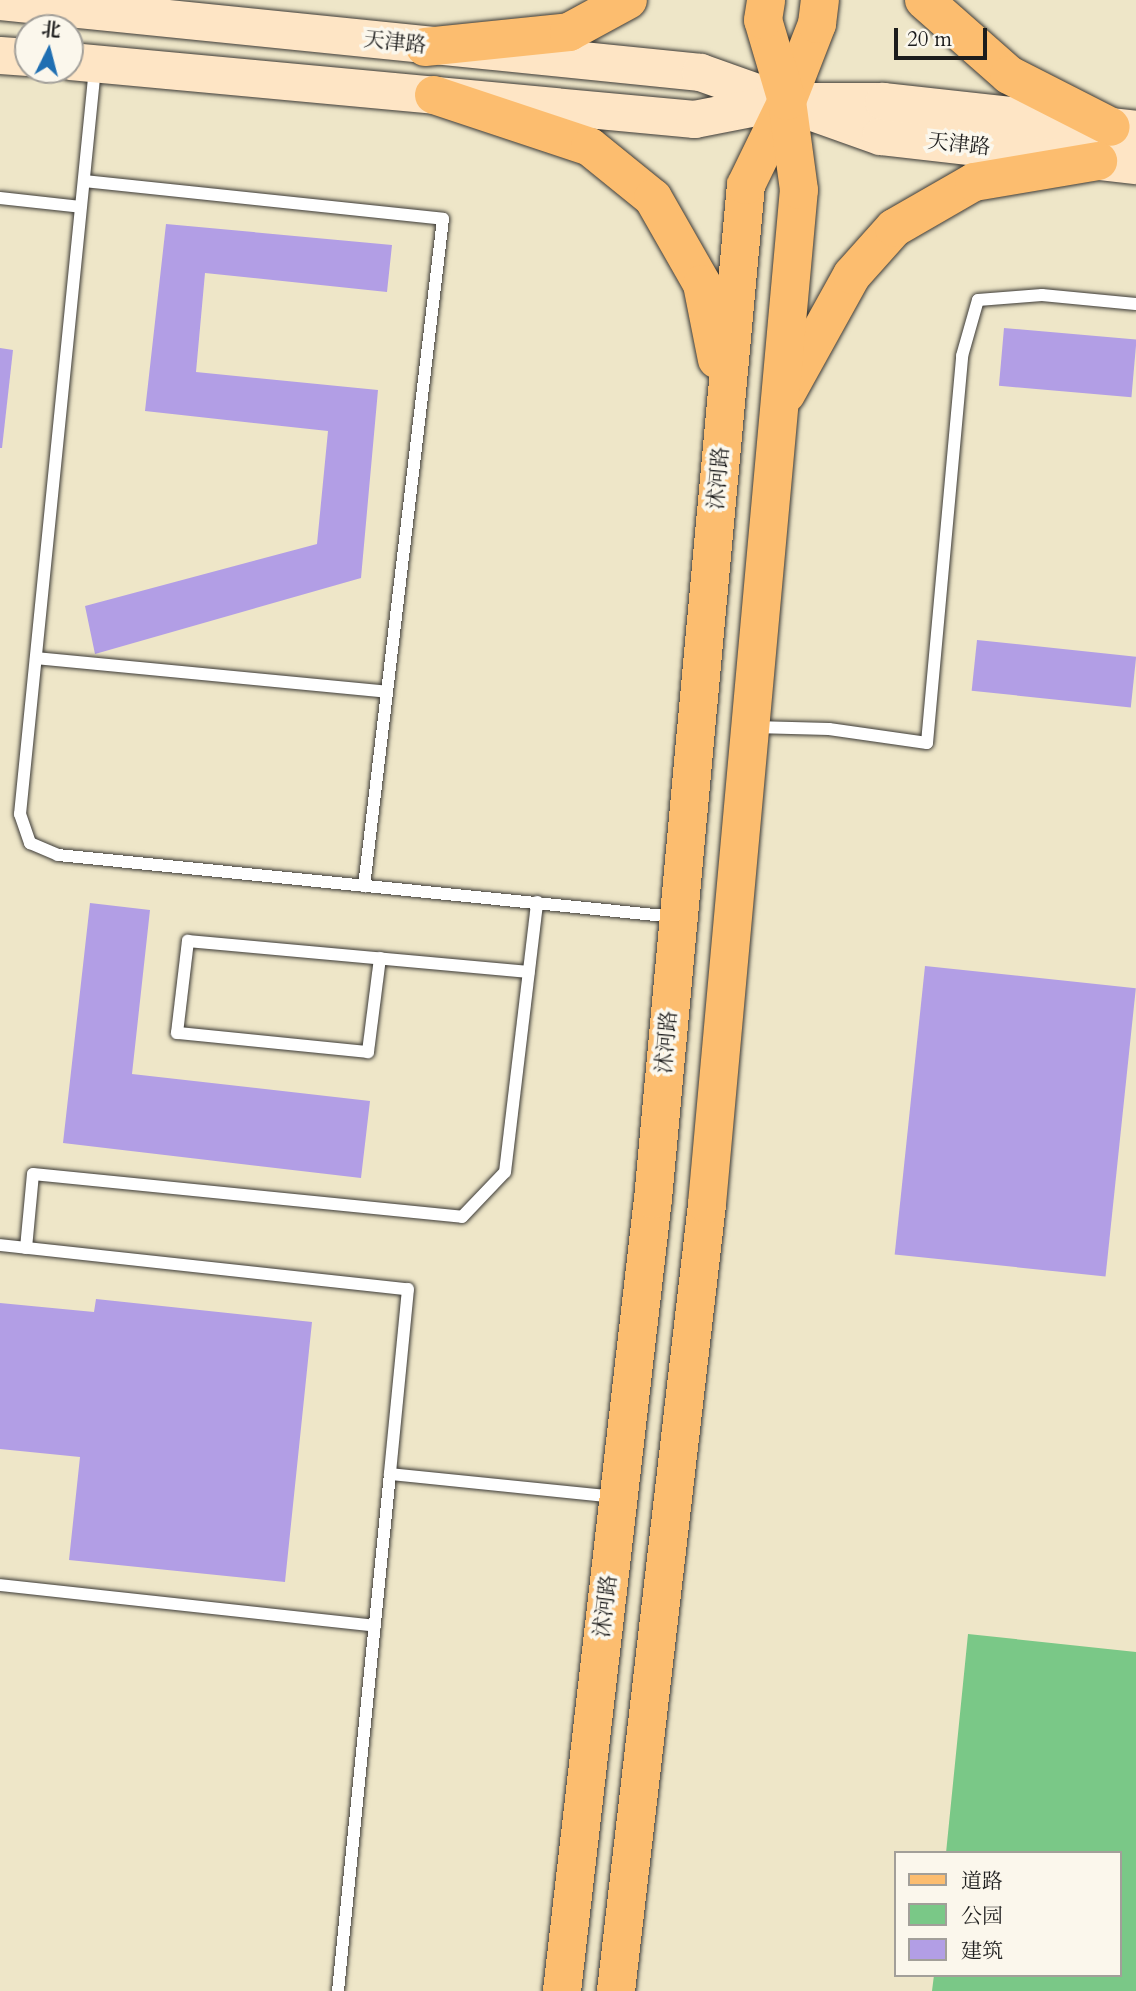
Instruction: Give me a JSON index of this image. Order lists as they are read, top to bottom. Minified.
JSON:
{"streets":{"main road":["天津路","沭河路"]},"crossings":[["天津路","沭河路"]],"legend":["道路","公园","建筑"],"scale_bar":"20 m","north":"top"}
